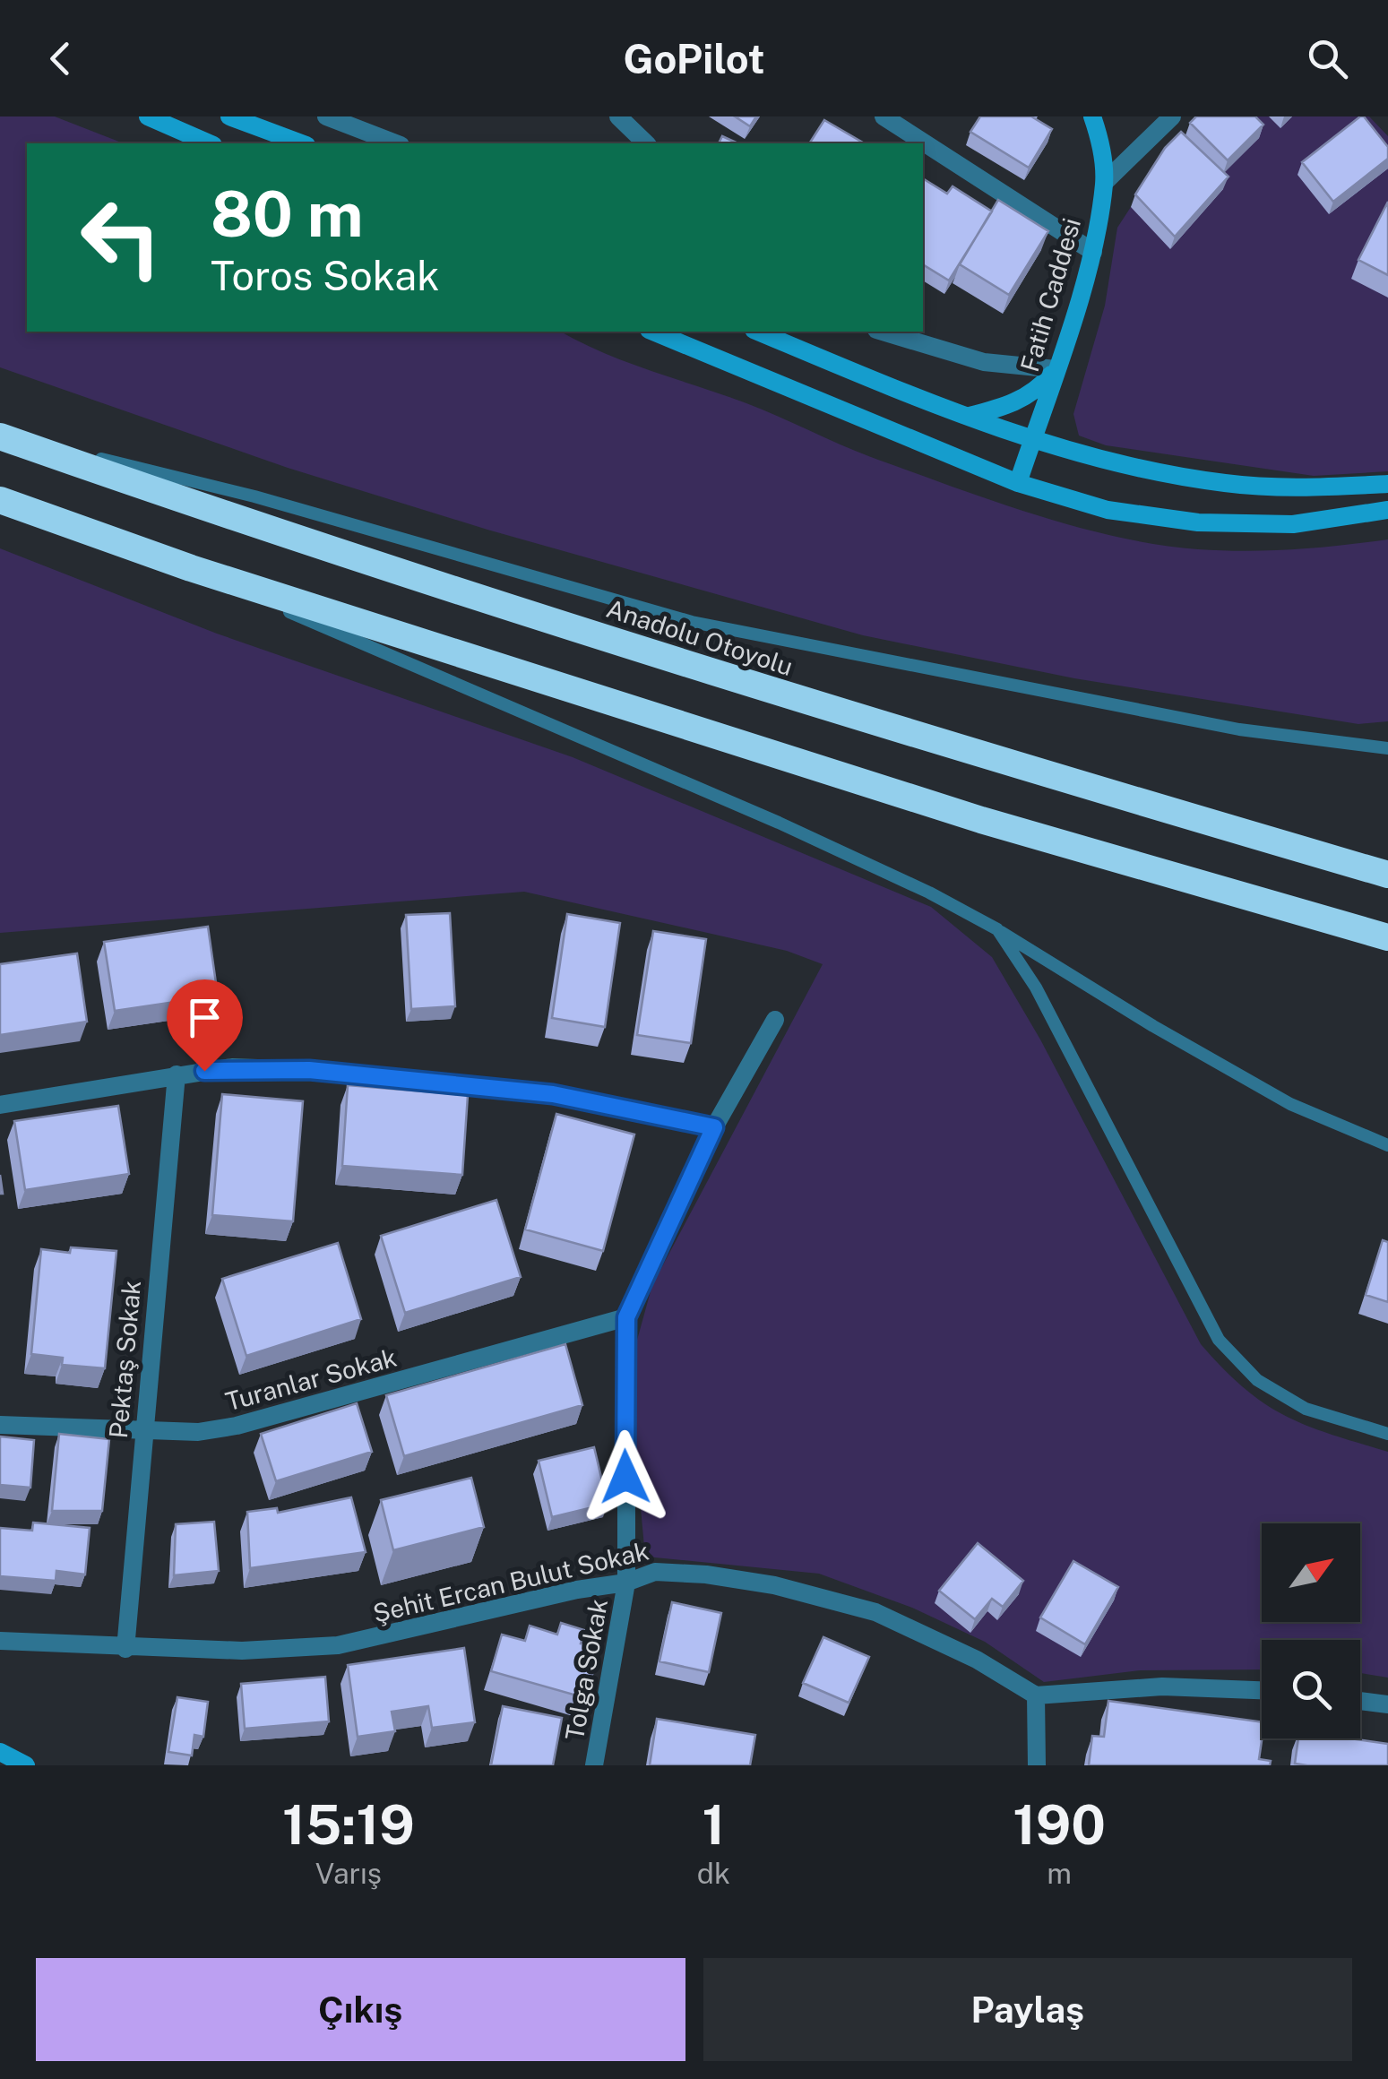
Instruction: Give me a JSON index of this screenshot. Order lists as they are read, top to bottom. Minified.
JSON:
{"streets":{"highway":["Anadolu Otoyolu"],"main road":["Fatih Caddesi"],"street":["Pektaş Sokak","Turanlar Sokak","Şehit Ercan Bulut Sokak","Tolga Sokak"]},"crossings":[["Pektaş Sokak","Turanlar Sokak"],["Pektaş Sokak","Şehit Ercan Bulut Sokak"],["Turanlar Sokak","Tolga Sokak"],["Şehit Ercan Bulut Sokak","Tolga Sokak"]],"north":"top right","page":{"header":"GoPilot","turn":["80 m","Toros Sokak"],"eta":["15:19","Varış","1","dk","190","m"],"buttons":["Çıkış","Paylaş"]}}
